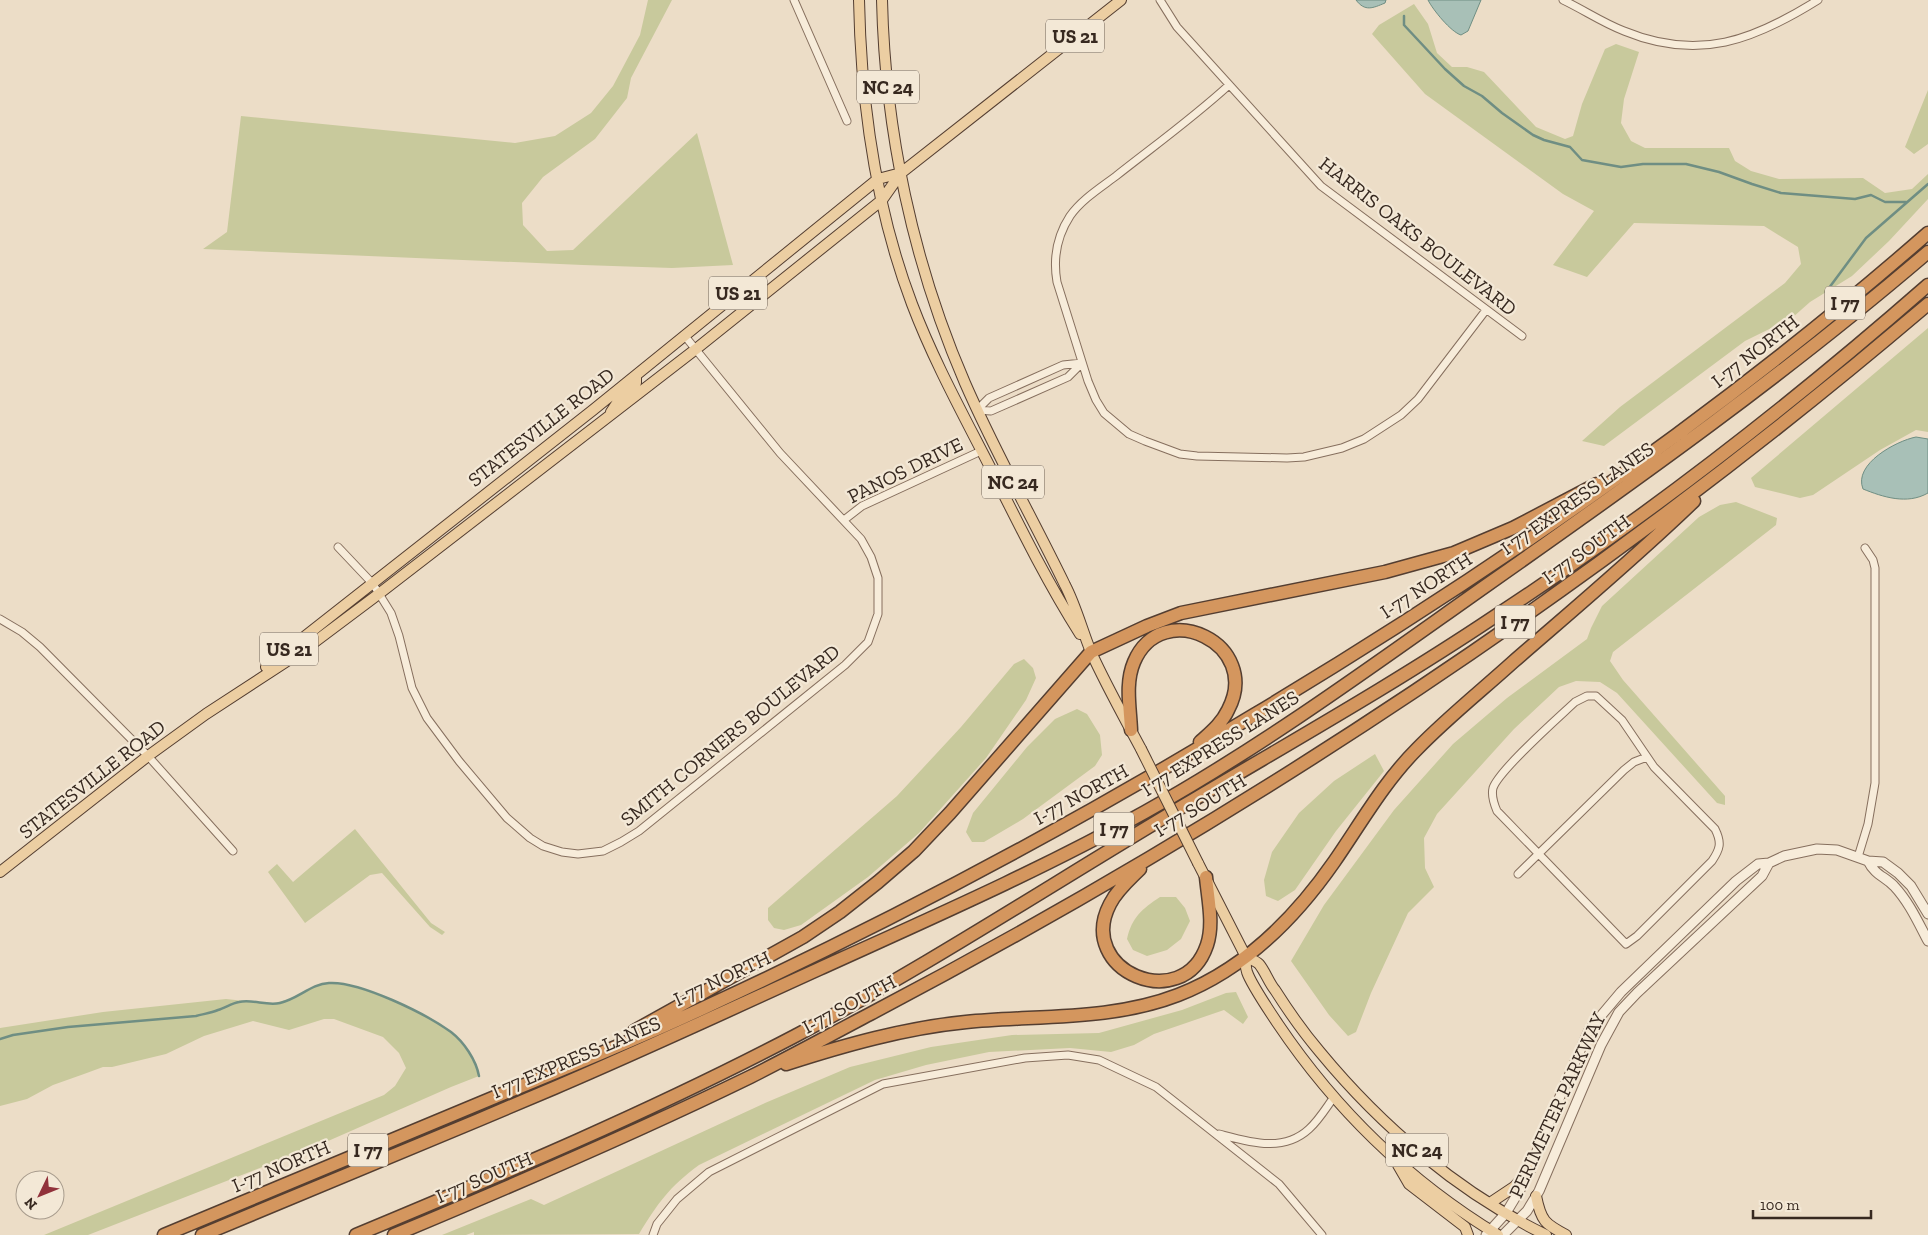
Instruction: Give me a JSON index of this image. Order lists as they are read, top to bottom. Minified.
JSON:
{"streets":{"highway":["I 77","I-77 NORTH","I 77 EXPRESS LANES","I-77 SOUTH"],"main road":["US 21","NC 24","STATESVILLE ROAD"],"street":["HARRIS OAKS BOULEVARD","PANOS DRIVE","SMITH CORNERS BOULEVARD","PERIMETER PARKWAY"]},"crossings":[["NC 24","STATESVILLE ROAD"],["NC 24","PANOS DRIVE"],["NC 24","PERIMETER PARKWAY"],["STATESVILLE ROAD","SMITH CORNERS BOULEVARD"],["PANOS DRIVE","SMITH CORNERS BOULEVARD"]],"scale_bar":"100 m","north":"bottom left"}
